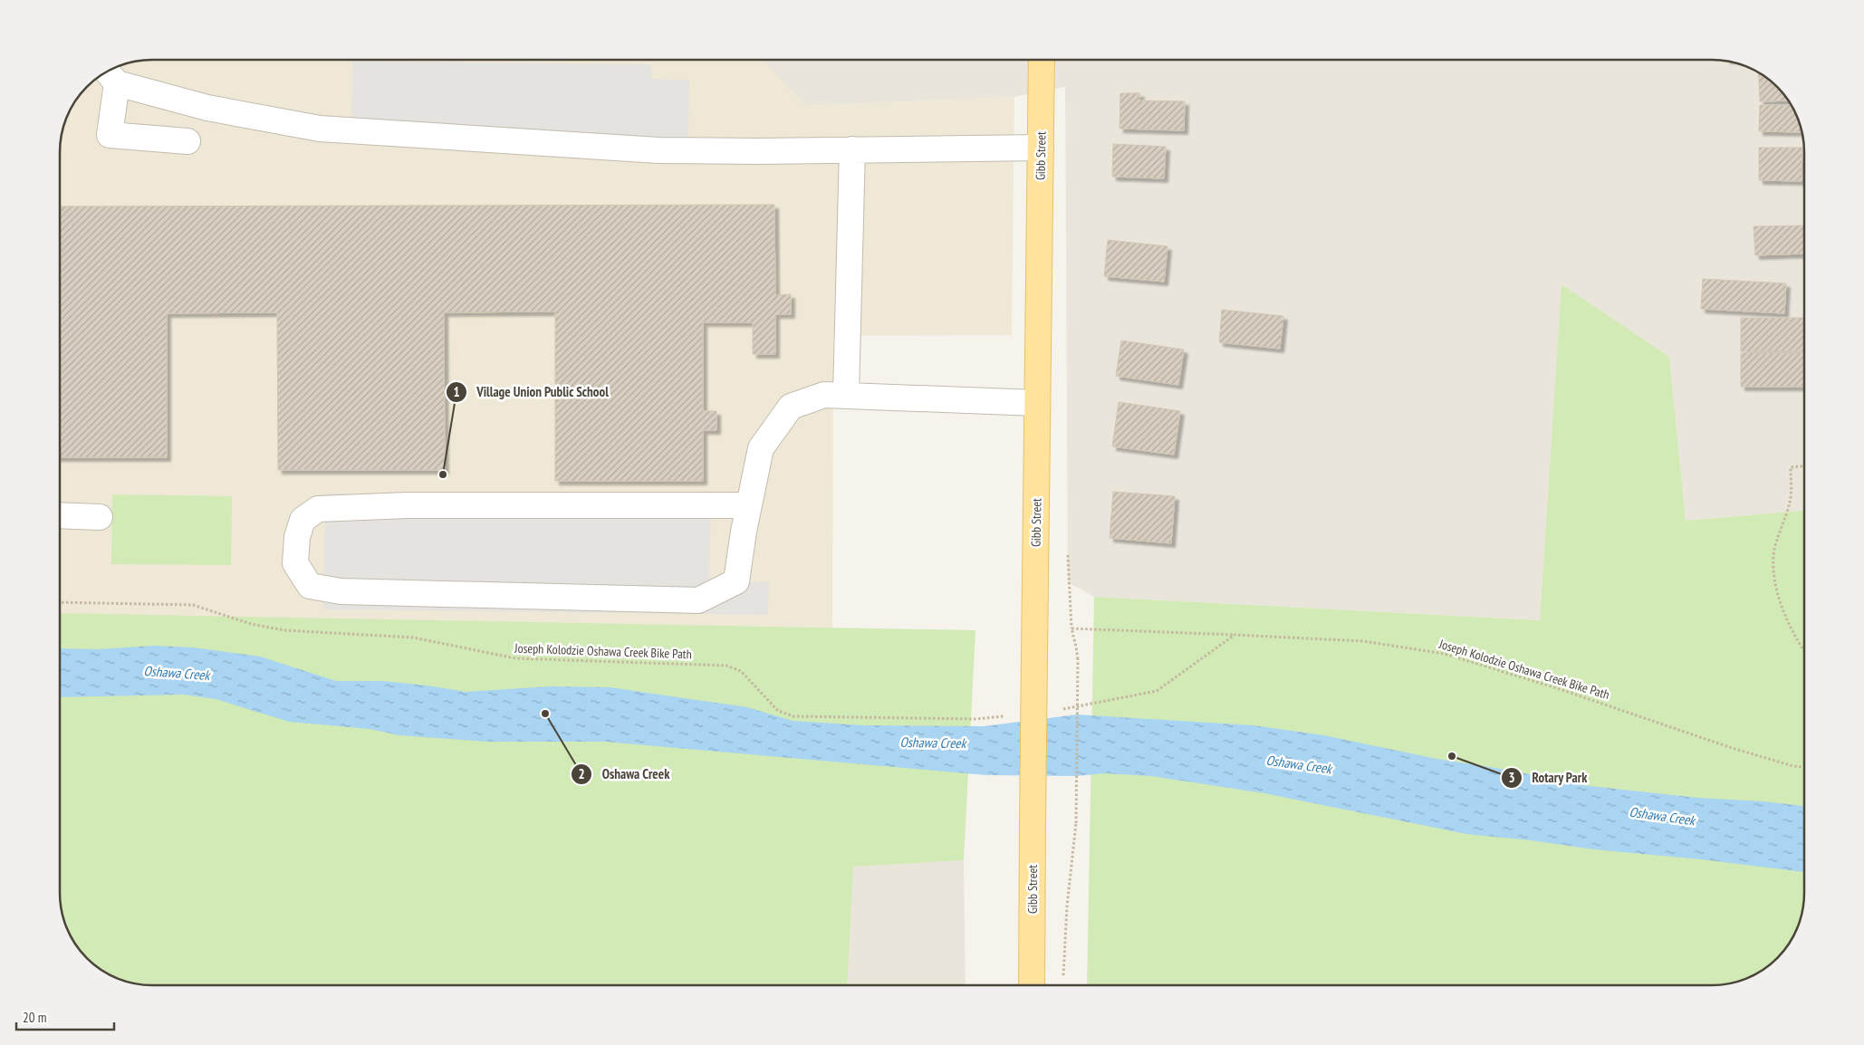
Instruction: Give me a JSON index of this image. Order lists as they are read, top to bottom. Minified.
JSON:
{"streets":{"main road":["Gibb Street"],"path":["Joseph Kolodzie Oshawa Creek Bike Path"]},"water":["Oshawa Creek"],"places":["Village Union Public School","Oshawa Creek","Rotary Park"],"scale_bar":"20 m"}
